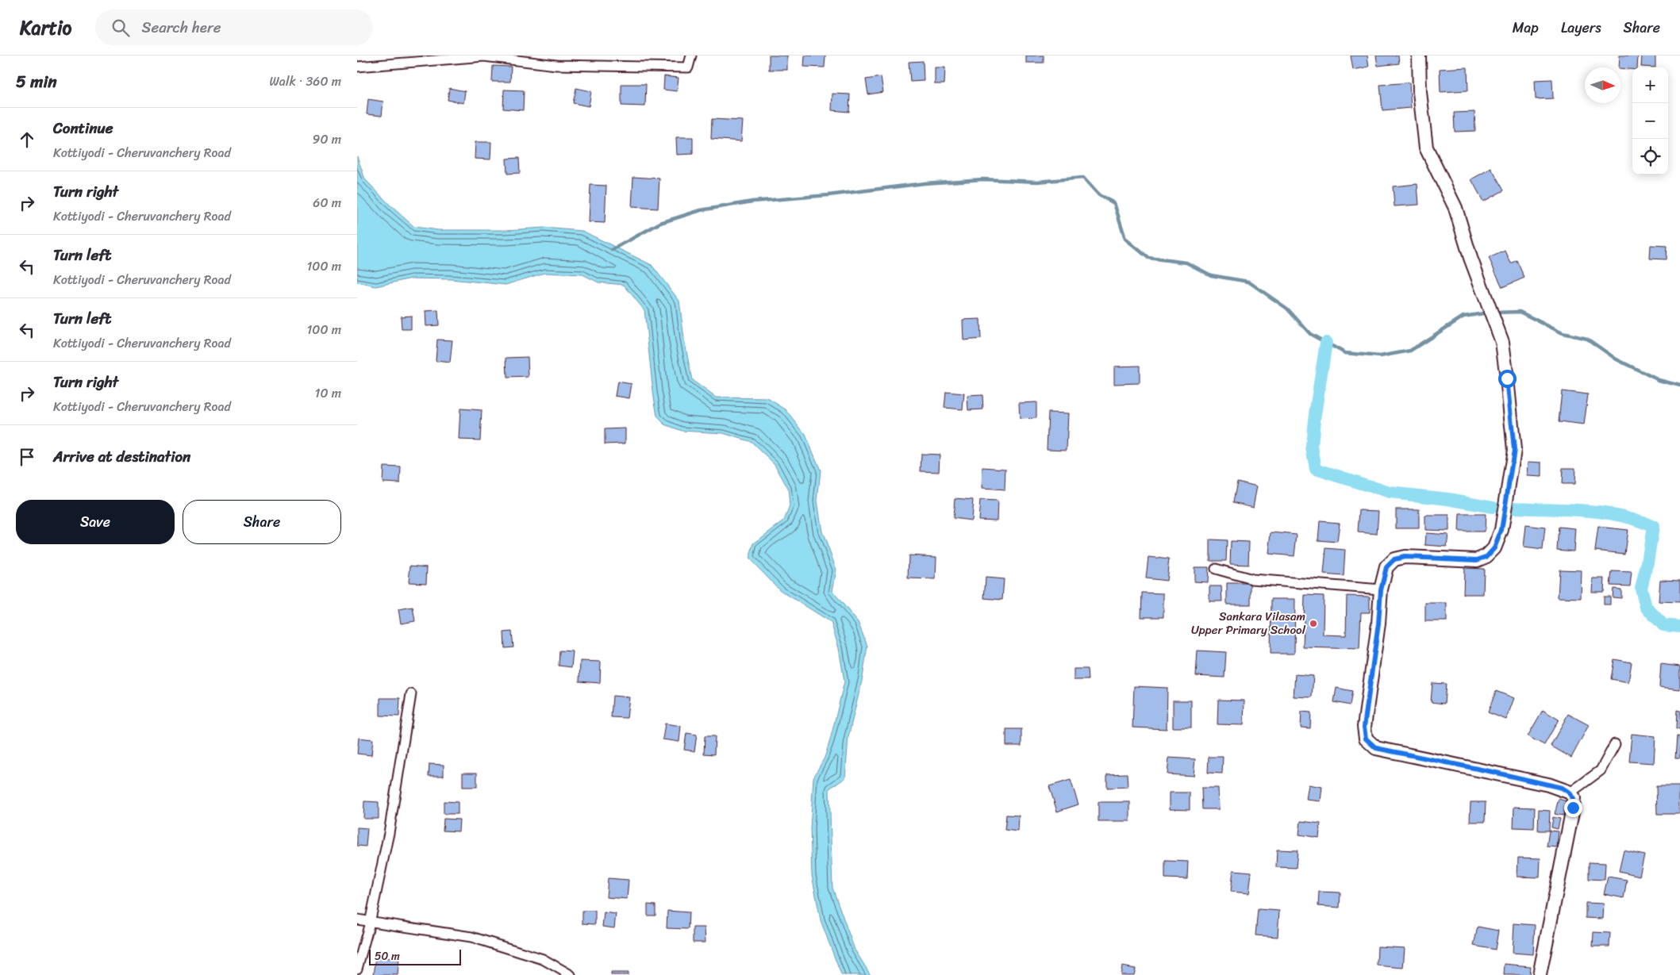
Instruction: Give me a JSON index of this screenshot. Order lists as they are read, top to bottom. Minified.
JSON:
{"places":["Sankara Vilasam Upper Primary School"],"scale_bar":"50 m","north":"right","page":{"header":"Kartio","search":"Search here","nav":["Map","Layers","Share"],"heading":["5 min","Walk · 360 m"],"map_buttons":["+","−"],"list":[["Continue","Kottiyodi - Cheruvanchery Road","90 m"],["Turn right","Kottiyodi - Cheruvanchery Road","60 m"],["Turn left","Kottiyodi - Cheruvanchery Road","100 m"],["Turn left","Kottiyodi - Cheruvanchery Road","100 m"],["Turn right","Kottiyodi - Cheruvanchery Road","10 m"],"Arrive at destination"],"buttons":["Save","Share"],"scale":"50 m"}}
